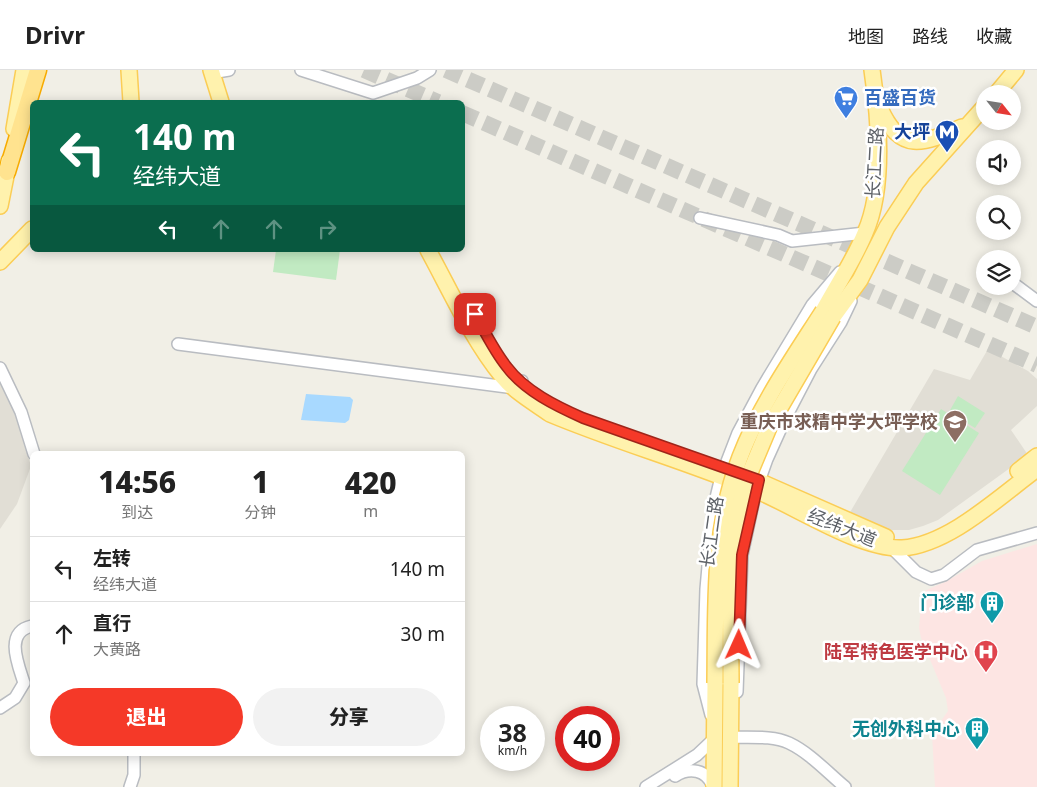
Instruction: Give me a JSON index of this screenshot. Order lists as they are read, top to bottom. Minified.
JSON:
{"streets":{"main road":["长江二路","经纬大道"]},"crossings":[["长江二路","经纬大道"]],"places":{"supermarket":["百盛百货"],"metro station":["大坪"],"school or university":["重庆市求精中学大坪学校"],"building":["门诊部","无创外科中心"],"hospital":["陆军特色医学中心"]},"north":"bottom right","page":{"header":"Drivr","nav":["地图","路线","收藏"],"turn":["140 m","经纬大道"],"eta":["14:56","到达","1","分钟","420","m"],"list":[{"name":"左转","note":"经纬大道","value":"140 m"},{"name":"直行","note":"大黄路","value":"30 m"}],"buttons":["退出","分享"],"speed":"38 km/h","limit":"40"}}
